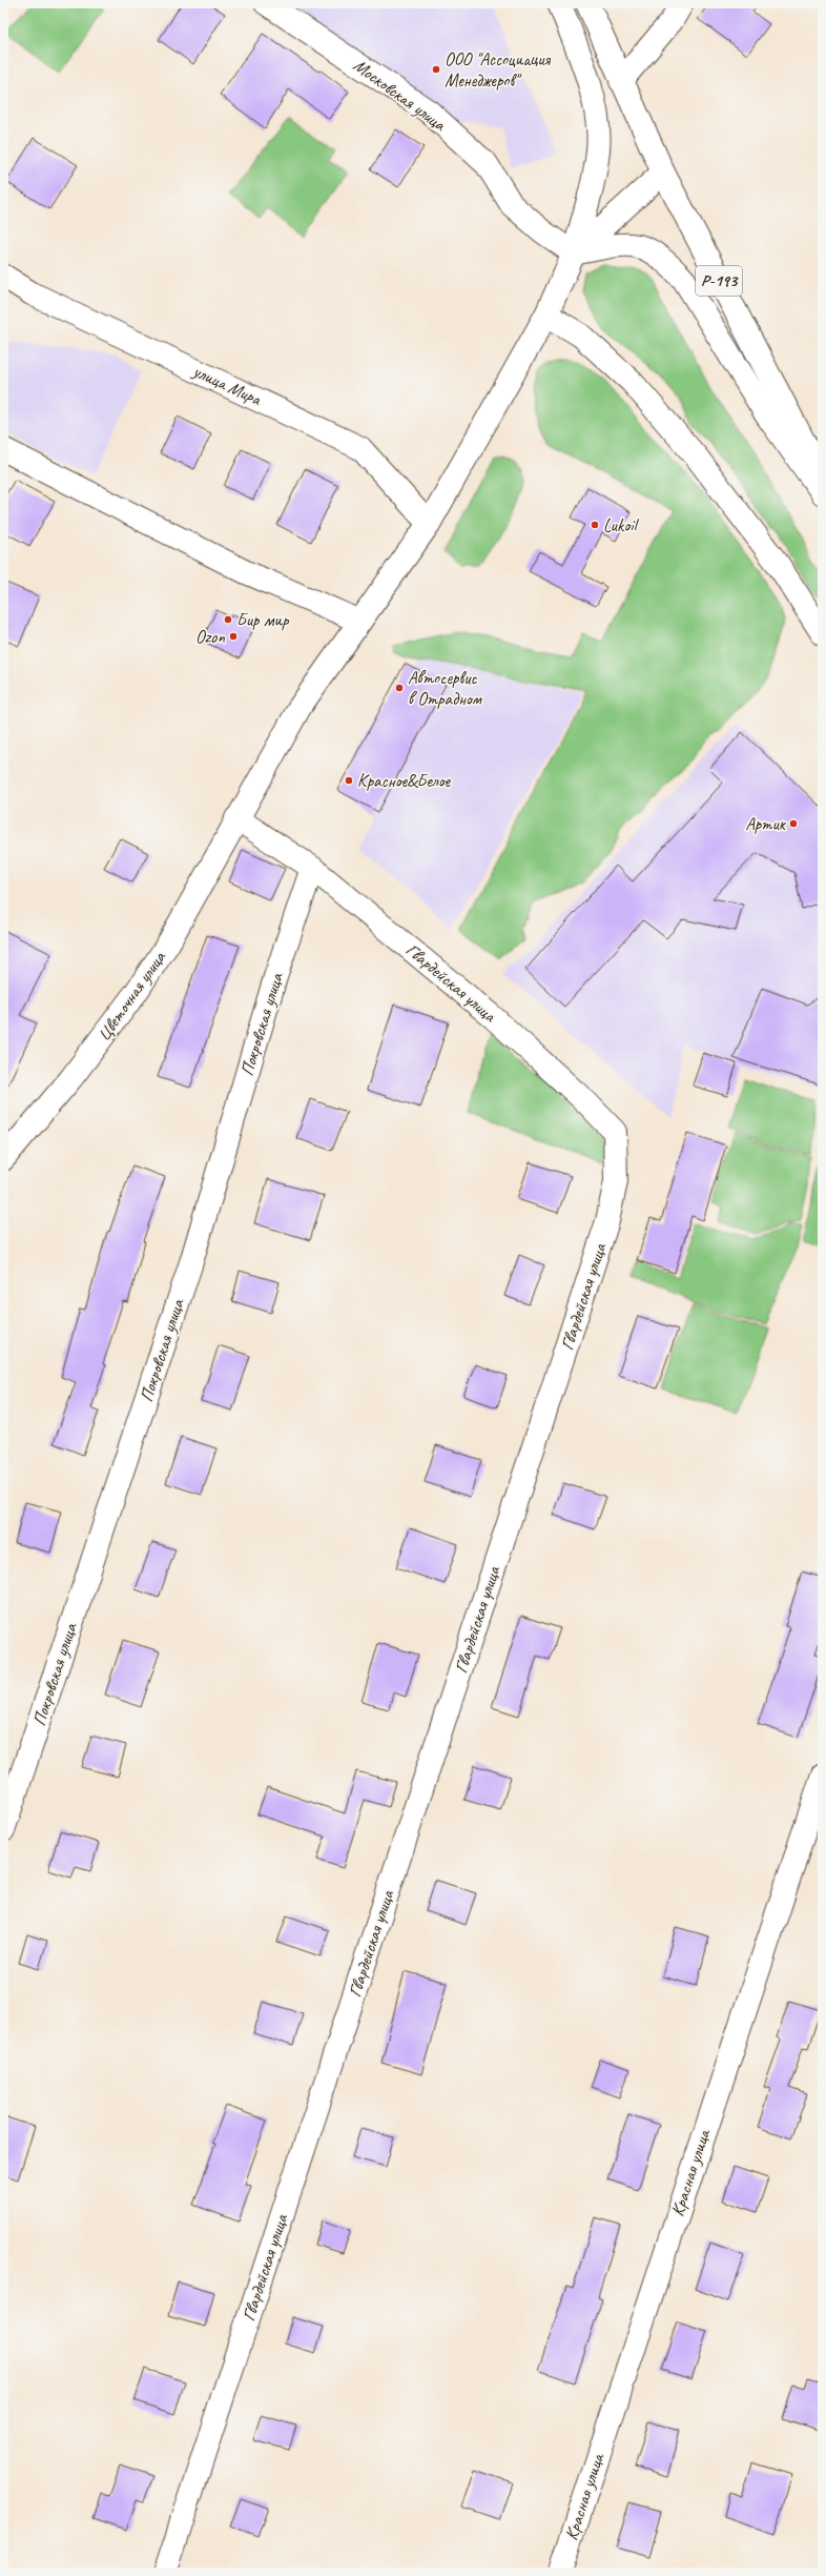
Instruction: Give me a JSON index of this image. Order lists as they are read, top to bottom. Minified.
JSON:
{"streets":{"main road":["Московская улица","Р-193","улица Мира","Гвардейская улица","Цветочная улица","Покровская улица","Красная улица"]},"crossings":[["Московская улица","Цветочная улица"],["улица Мира","Цветочная улица"],["Гвардейская улица","Цветочная улица"],["Гвардейская улица","Покровская улица"]],"places":["ООО \"Ассоциация Менеджеров\"","Lukoil","Бир мир","Ozon","Автосервис в Отрадном","Красное&Белое","Артик"]}
